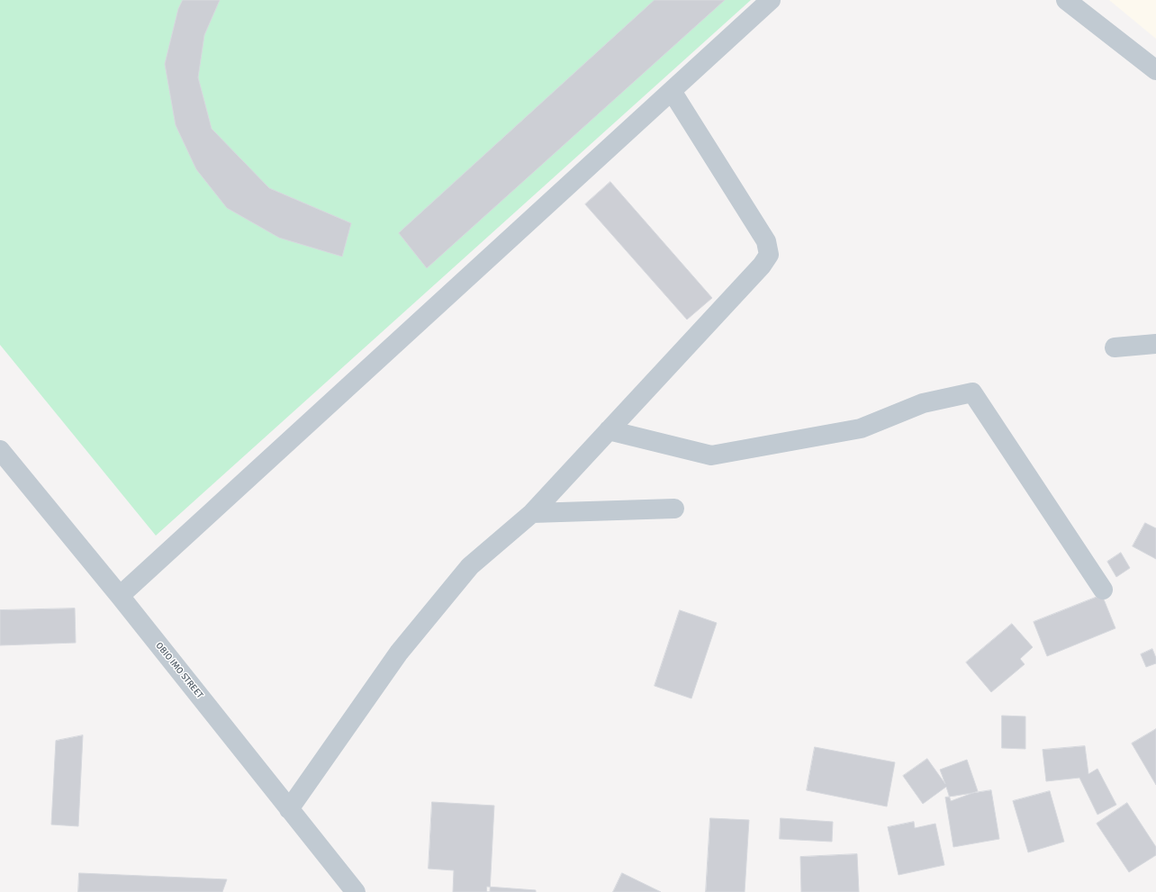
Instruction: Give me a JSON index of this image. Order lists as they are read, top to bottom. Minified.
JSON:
{"streets":{"street":["OBIO IMO STREET"]}}
